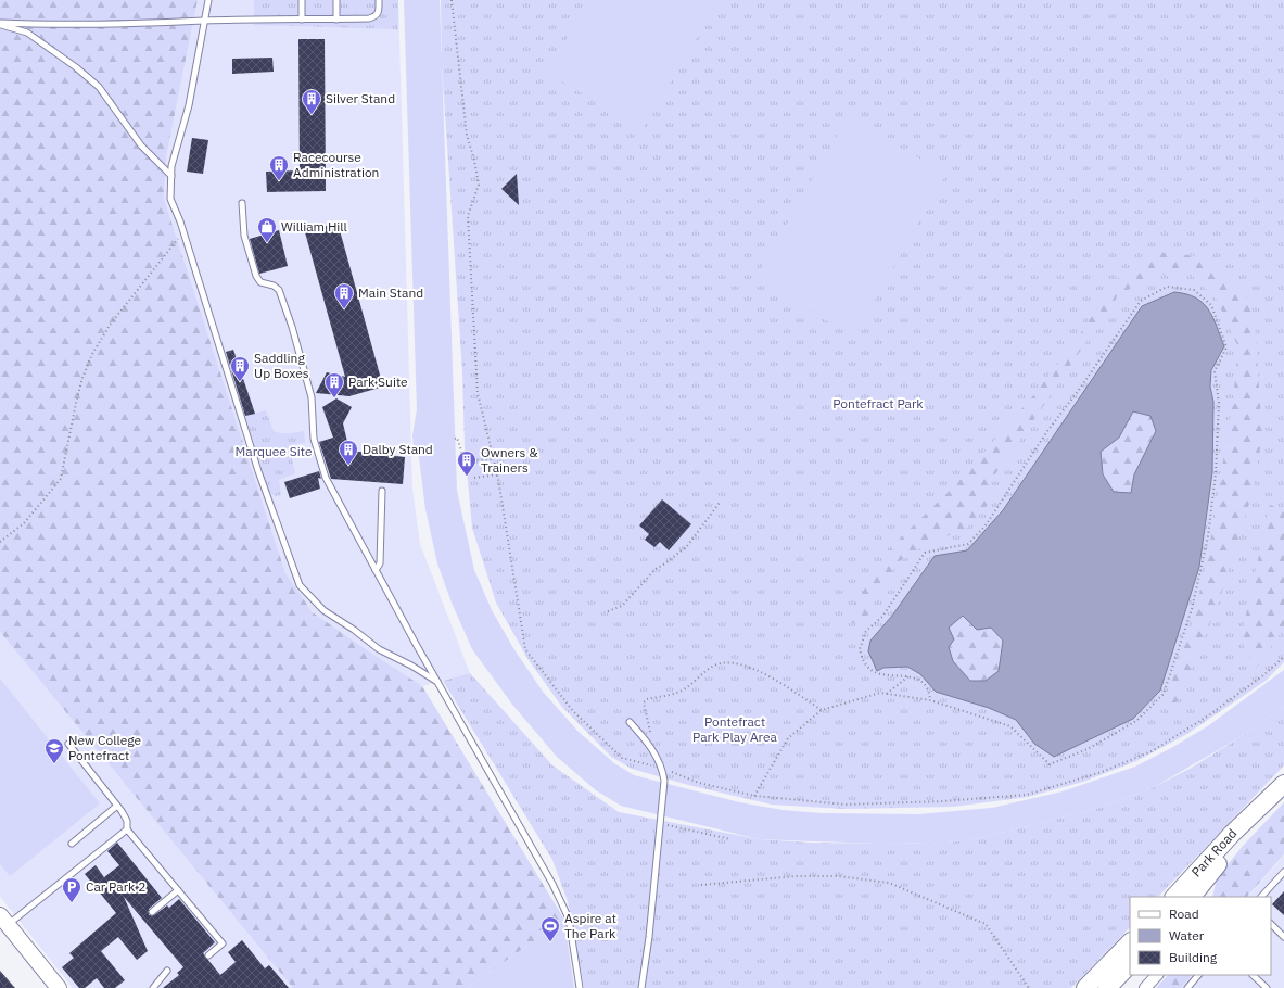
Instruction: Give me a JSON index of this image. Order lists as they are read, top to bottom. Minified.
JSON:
{"streets":{"main road":["Park Road"]},"parks":["Pontefract Park","Marquee Site","Pontefract Park Play Area"],"places":{"building":["Silver Stand","Racecourse Administration","Main Stand","Saddling Up Boxes","Park Suite","Dalby Stand","Owners & Trainers"],"shop":["William Hill"],"school or university":["New College Pontefract"],"parking":["Car Park 2"],"sports":["Aspire at The Park"]},"legend":["Road","Water","Building"]}
